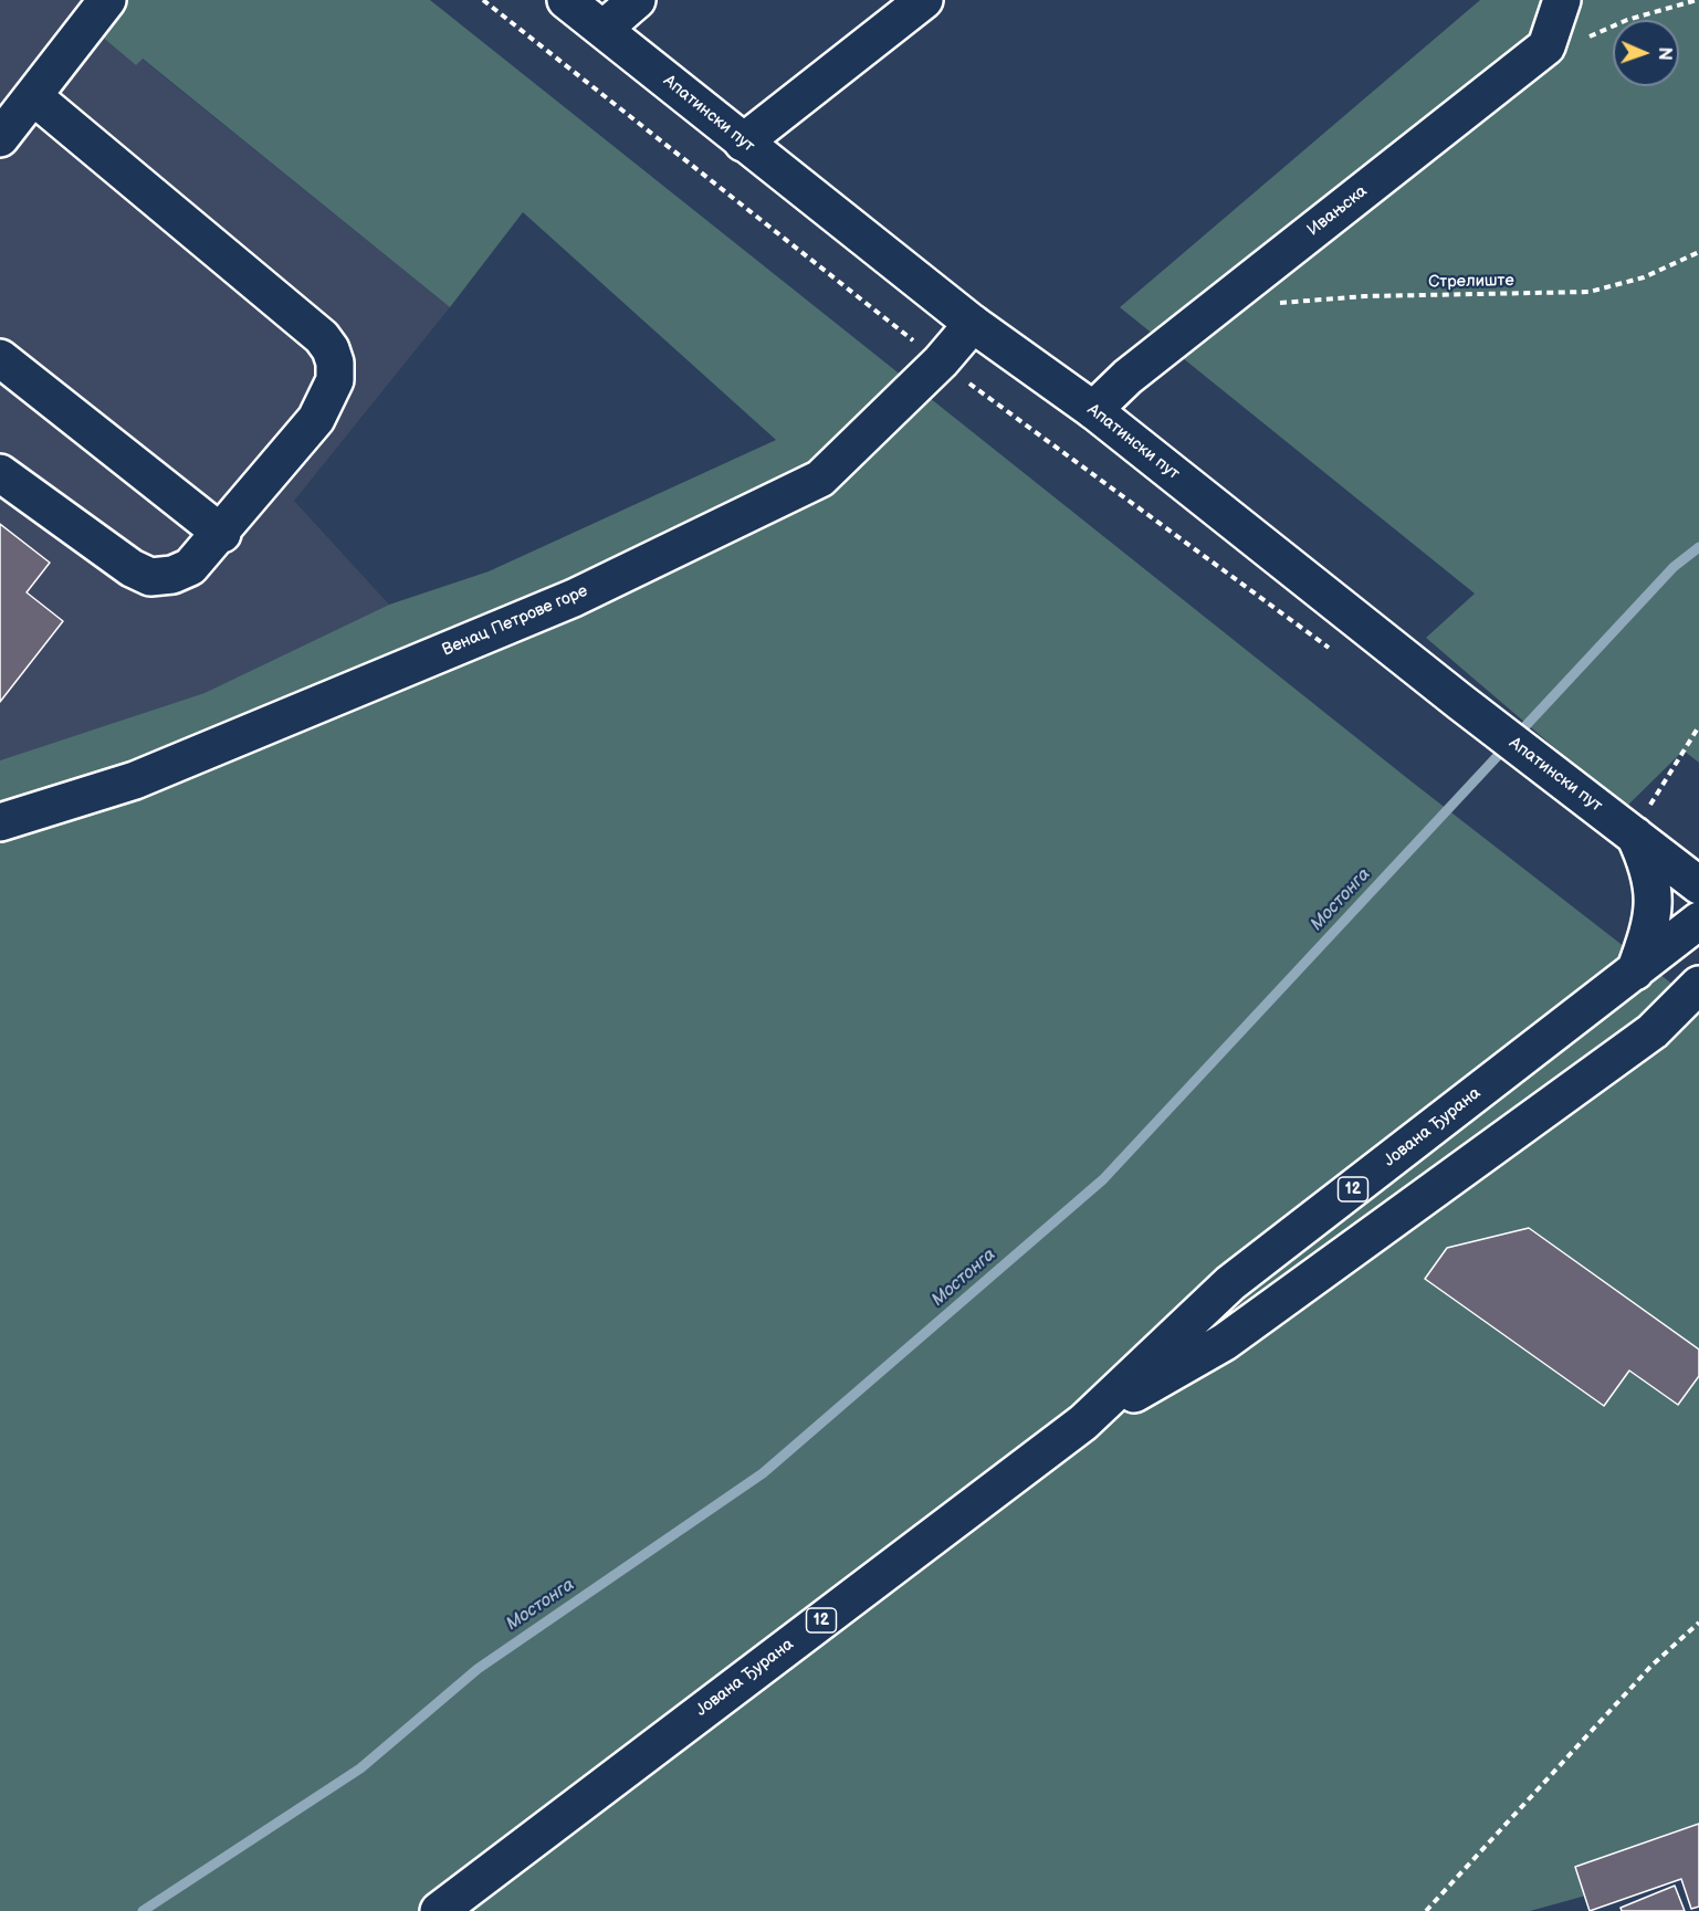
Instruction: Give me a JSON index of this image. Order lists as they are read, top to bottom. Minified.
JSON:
{"streets":{"main road":["Апатински пут","Ивањска","Венац Петрове горе","Јована Ђурана","12"],"path":["Стрелиште"]},"crossings":[["Апатински пут","Ивањска"],["Апатински пут","Венац Петрове горе"],["Ивањска","Стрелиште"],["Јована Ђурана","12"]],"water":["Мостонга"],"north":"right"}
